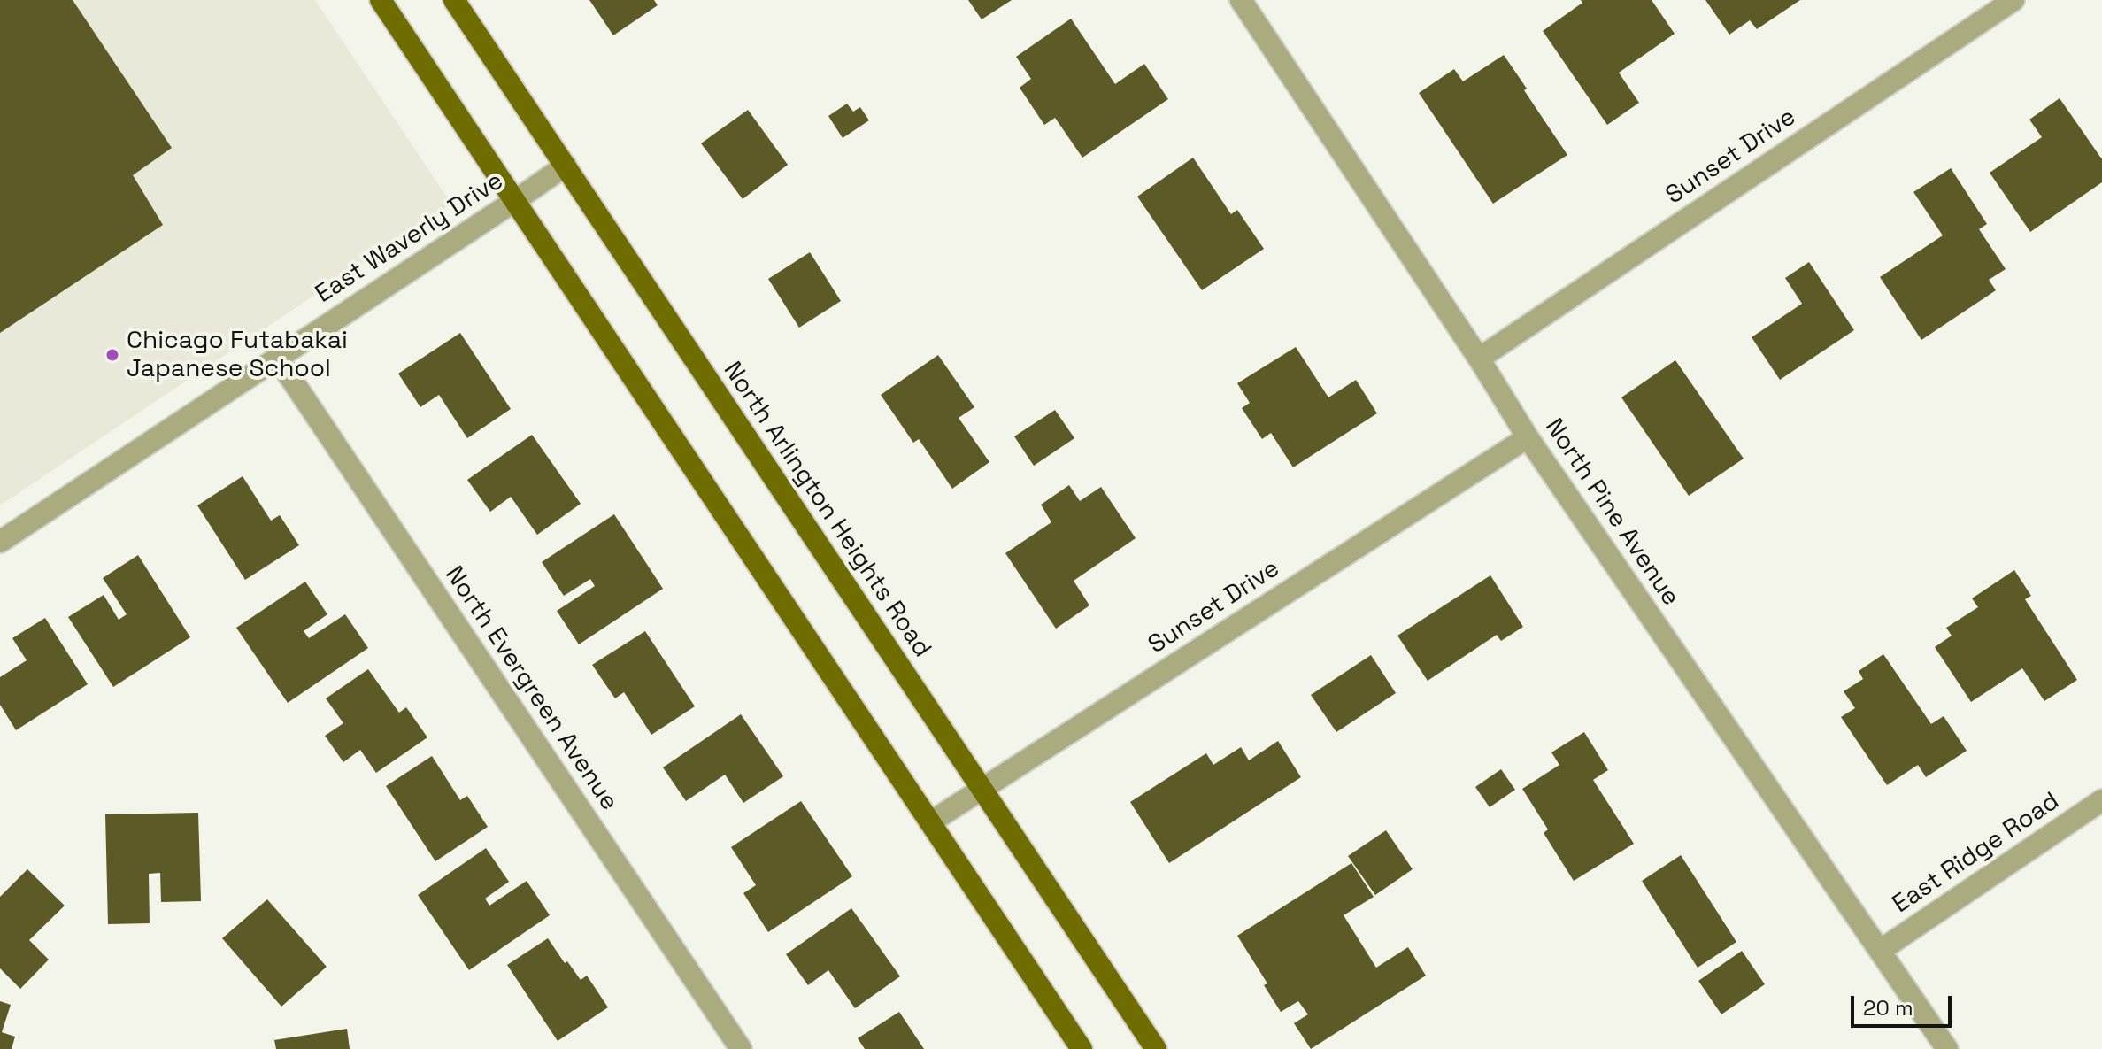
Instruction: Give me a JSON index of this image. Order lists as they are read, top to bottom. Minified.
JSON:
{"streets":{"main road":["North Arlington Heights Road"],"street":["Sunset Drive","East Waverly Drive","North Pine Avenue","North Evergreen Avenue","East Ridge Road"]},"crossings":[["Sunset Drive","North Arlington Heights Road"],["Sunset Drive","North Pine Avenue"],["East Waverly Drive","North Arlington Heights Road"],["East Waverly Drive","North Evergreen Avenue"],["North Pine Avenue","East Ridge Road"]],"places":["Chicago Futabakai Japanese School"],"scale_bar":"20 m"}
